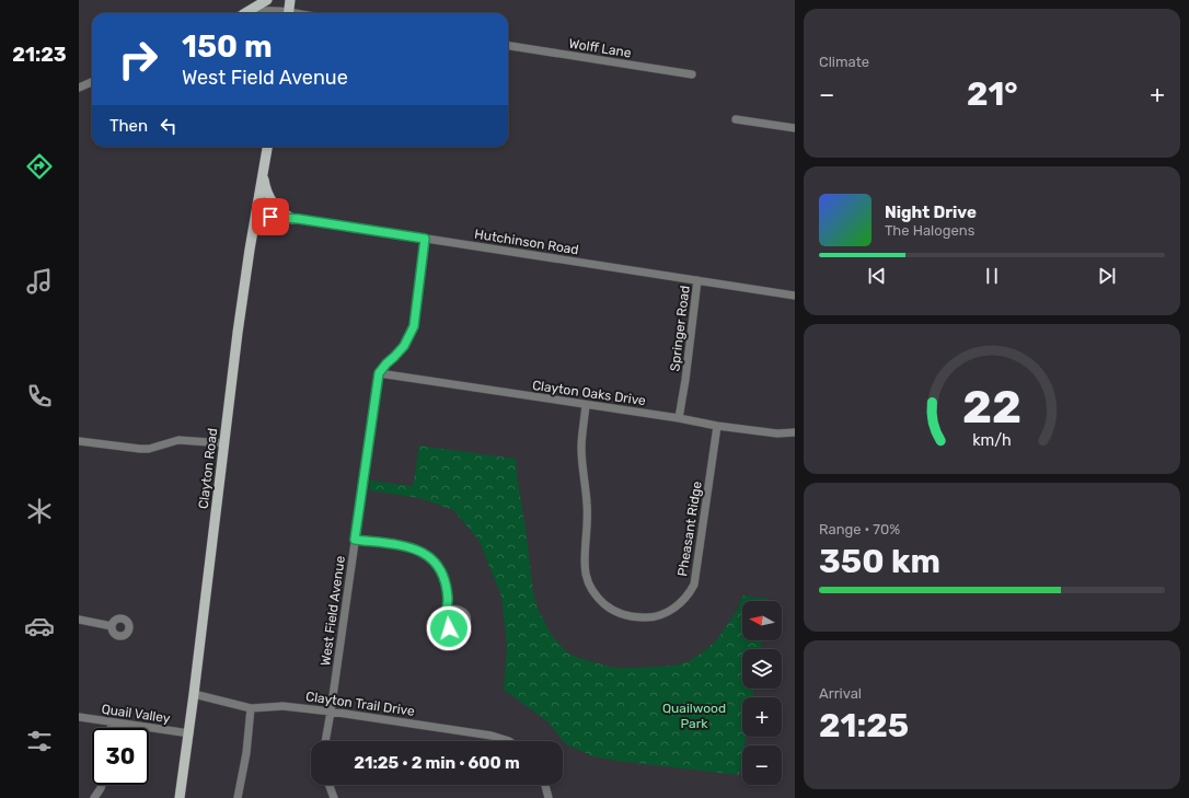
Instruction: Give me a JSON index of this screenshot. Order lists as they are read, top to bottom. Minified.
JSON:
{"streets":{"main road":["Clayton Road"],"street":["Wolff Lane","Hutchinson Road","Springer Road","Clayton Oaks Drive","Pheasant Ridge","West Field Avenue","Clayton Trail Drive","Quail Valley"]},"crossings":[["Hutchinson Road","Springer Road"],["Hutchinson Road","Clayton Road"],["Springer Road","Clayton Oaks Drive"],["Clayton Oaks Drive","Pheasant Ridge"],["Clayton Oaks Drive","West Field Avenue"],["Clayton Road","Clayton Trail Drive"],["Clayton Road","Quail Valley"],["West Field Avenue","Clayton Trail Drive"]],"parks":["Quailwood Park"],"north":"left","page":{"tabs":"21:23","tile":["Climate",["Range · 70%","350 km"],["Arrival","21:25"]],"turn":["150 m","West Field Avenue"],"heat":["−","21°","+"],"then":"Then","song":["Night Drive","The Halogens"],"map_buttons":["+","−"],"limit":"30","trip":"21:25 · 2 min · 600 m","gauge":["22","km/h"]}}
